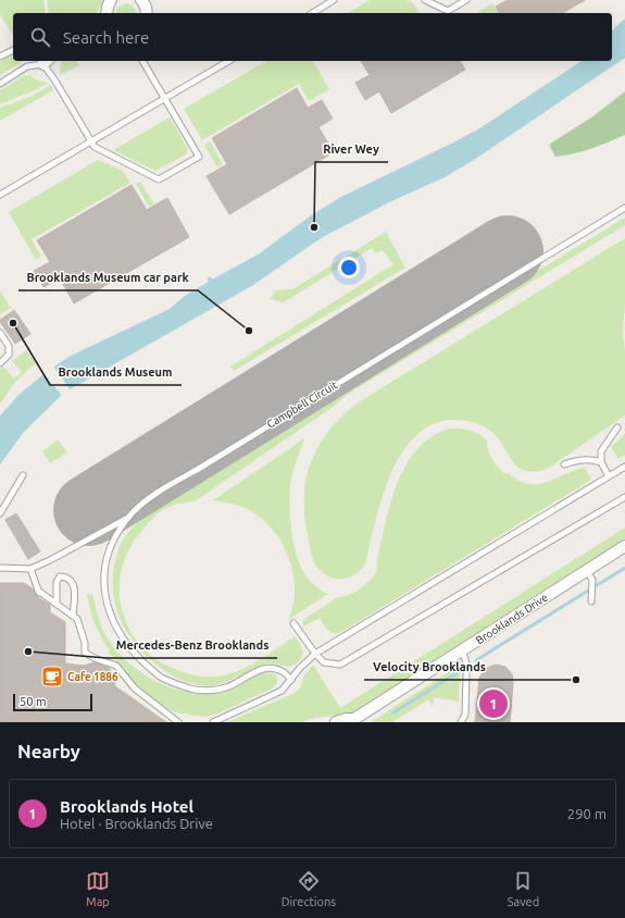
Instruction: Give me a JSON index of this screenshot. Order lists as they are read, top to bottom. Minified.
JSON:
{"streets":{"street":["Brooklands Drive"],"lane":["Campbell Circuit"]},"places":{"other":["River Wey","Brooklands Museum","Brooklands Museum car park","Mercedes-Benz Brooklands","Velocity Brooklands"],"cafe":["Cafe 1886"]},"scale_bar":"50 m","page":{"search":"Search here","pins":"1","scale":"50 m","heading":"Nearby","list":[{"mark":"1","name":"Brooklands Hotel","note":"Hotel · Brooklands Drive","value":"290 m"}],"nav":["Map","Directions","Saved"]}}
